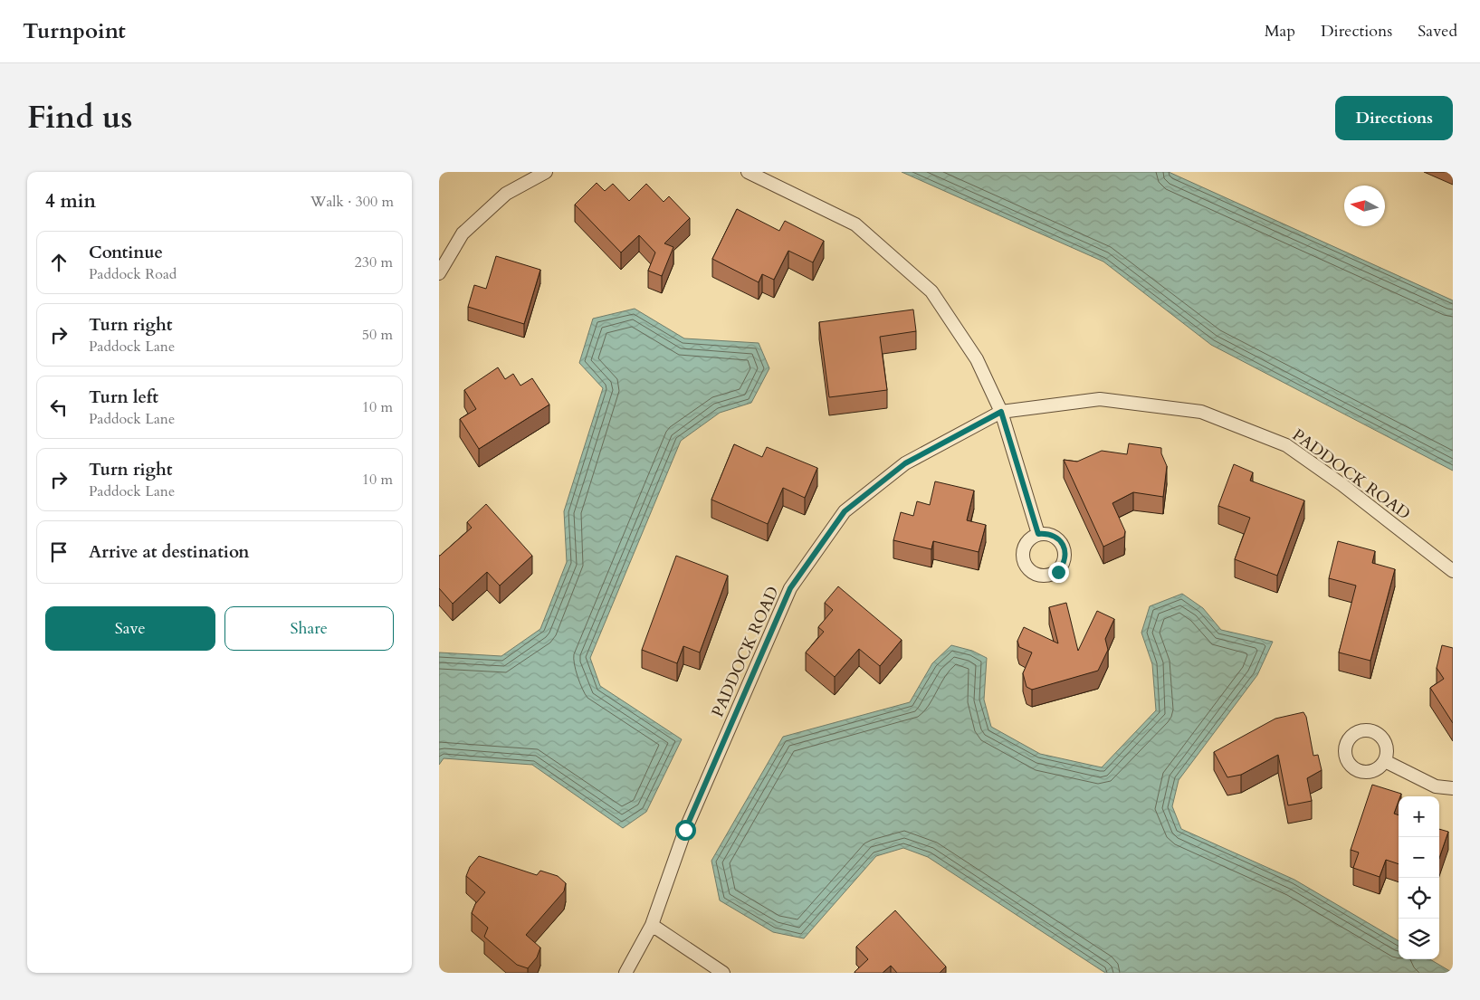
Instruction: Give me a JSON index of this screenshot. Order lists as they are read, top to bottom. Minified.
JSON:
{"streets":{"street":["PADDOCK ROAD"]},"north":"left","page":{"header":"Turnpoint","nav":["Map","Directions","Saved"],"title":"Find us","buttons":["Directions",["Save","Share"]],"heading":["4 min","Walk · 300 m"],"list":[["Continue","Paddock Road","230 m"],["Turn right","Paddock Lane","50 m"],["Turn left","Paddock Lane","10 m"],["Turn right","Paddock Lane","10 m"],"Arrive at destination"],"map_buttons":["+","−"]}}
